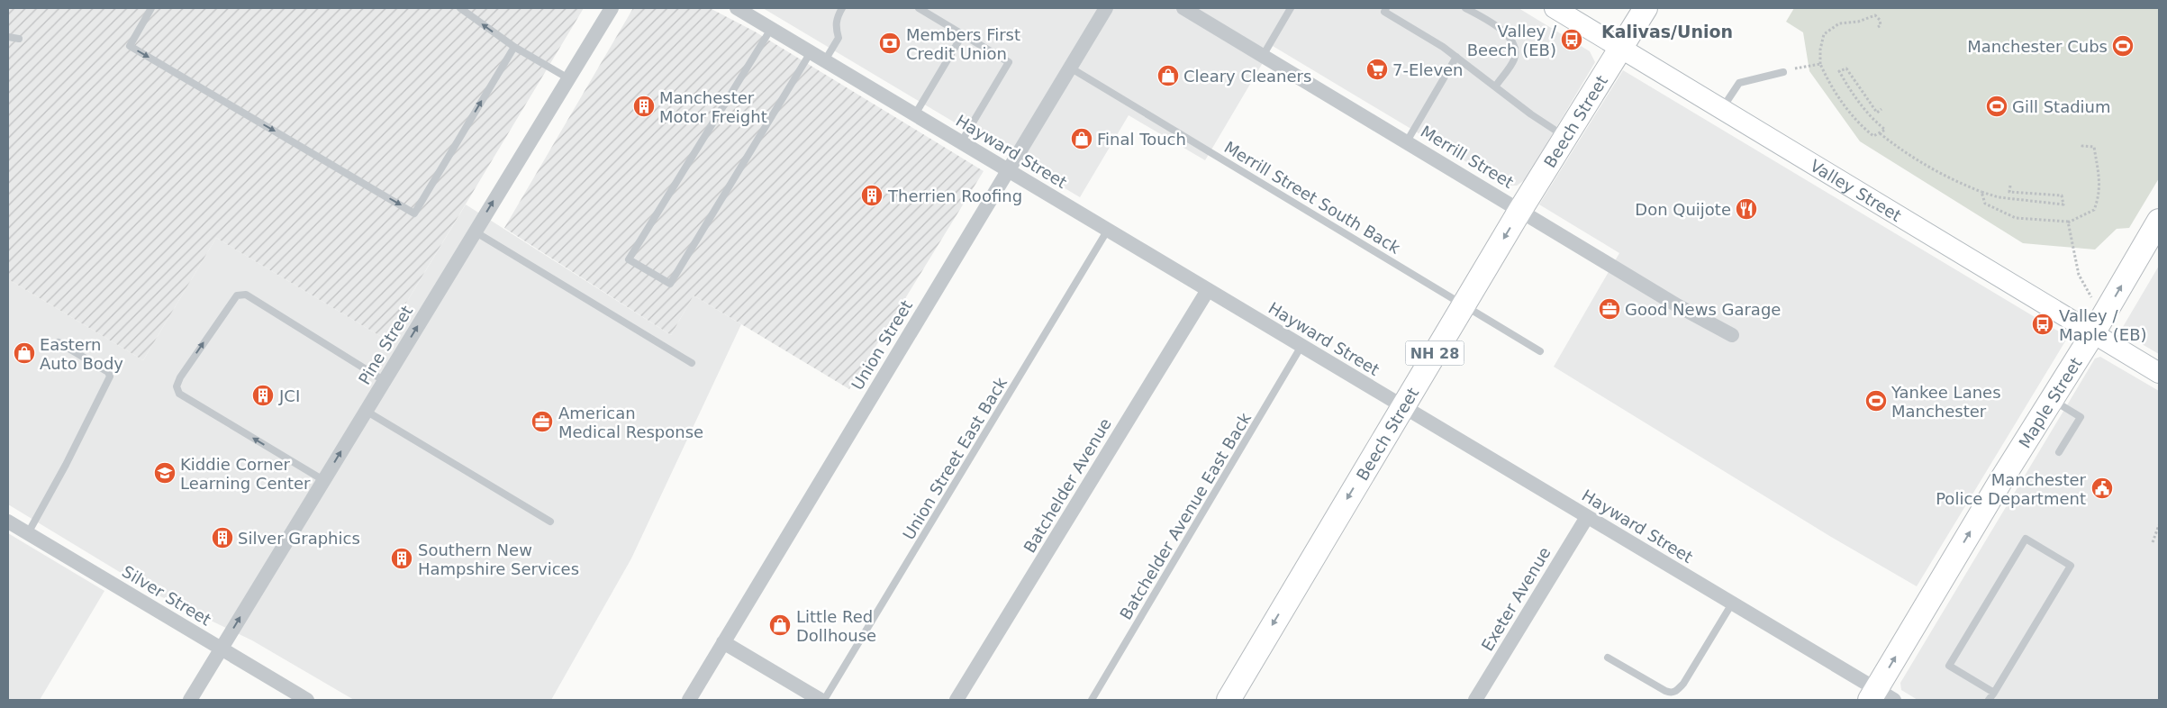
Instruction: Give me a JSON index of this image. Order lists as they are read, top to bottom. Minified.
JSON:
{"streets":{"main road":["Beech Street","Valley Street","NH 28","Maple Street"],"street":["Hayward Street","Merrill Street","Pine Street","Union Street","Batchelder Avenue","Silver Street","Exeter Avenue"],"lane":["Merrill Street South Back","Union Street East Back","Batchelder Avenue East Back"]},"crossings":[["Beech Street","Hayward Street"],["Beech Street","Merrill Street"],["Beech Street","Valley Street"],["Beech Street","Merrill Street South Back"],["Hayward Street","Union Street"],["Hayward Street","Maple Street"],["Hayward Street","Union Street East Back"],["Hayward Street","Batchelder Avenue"],["Hayward Street","Batchelder Avenue East Back"],["Hayward Street","Exeter Avenue"],["Valley Street","Maple Street"],["Merrill Street South Back","Union Street"],["Pine Street","Silver Street"]],"one_way":["Beech Street","Pine Street","Maple Street"],"districts":["Kalivas/Union"],"places":{"bus stop":["Valley / Beech (EB)","Valley / Maple (EB)"],"bank":["Members First Credit Union"],"sports":["Manchester Cubs","Gill Stadium","Yankee Lanes Manchester"],"supermarket":["7-Eleven"],"shop":["Cleary Cleaners","Final Touch","Eastern Auto Body","Little Red Dollhouse"],"building":["Manchester Motor Freight","Therrien Roofing","JCI","Silver Graphics","Southern New Hampshire Services"],"restaurant":["Don Quijote"],"office":["Good News Garage","American Medical Response"],"school or university":["Kiddie Corner Learning Center"],"public building":["Manchester Police Department"]}}
